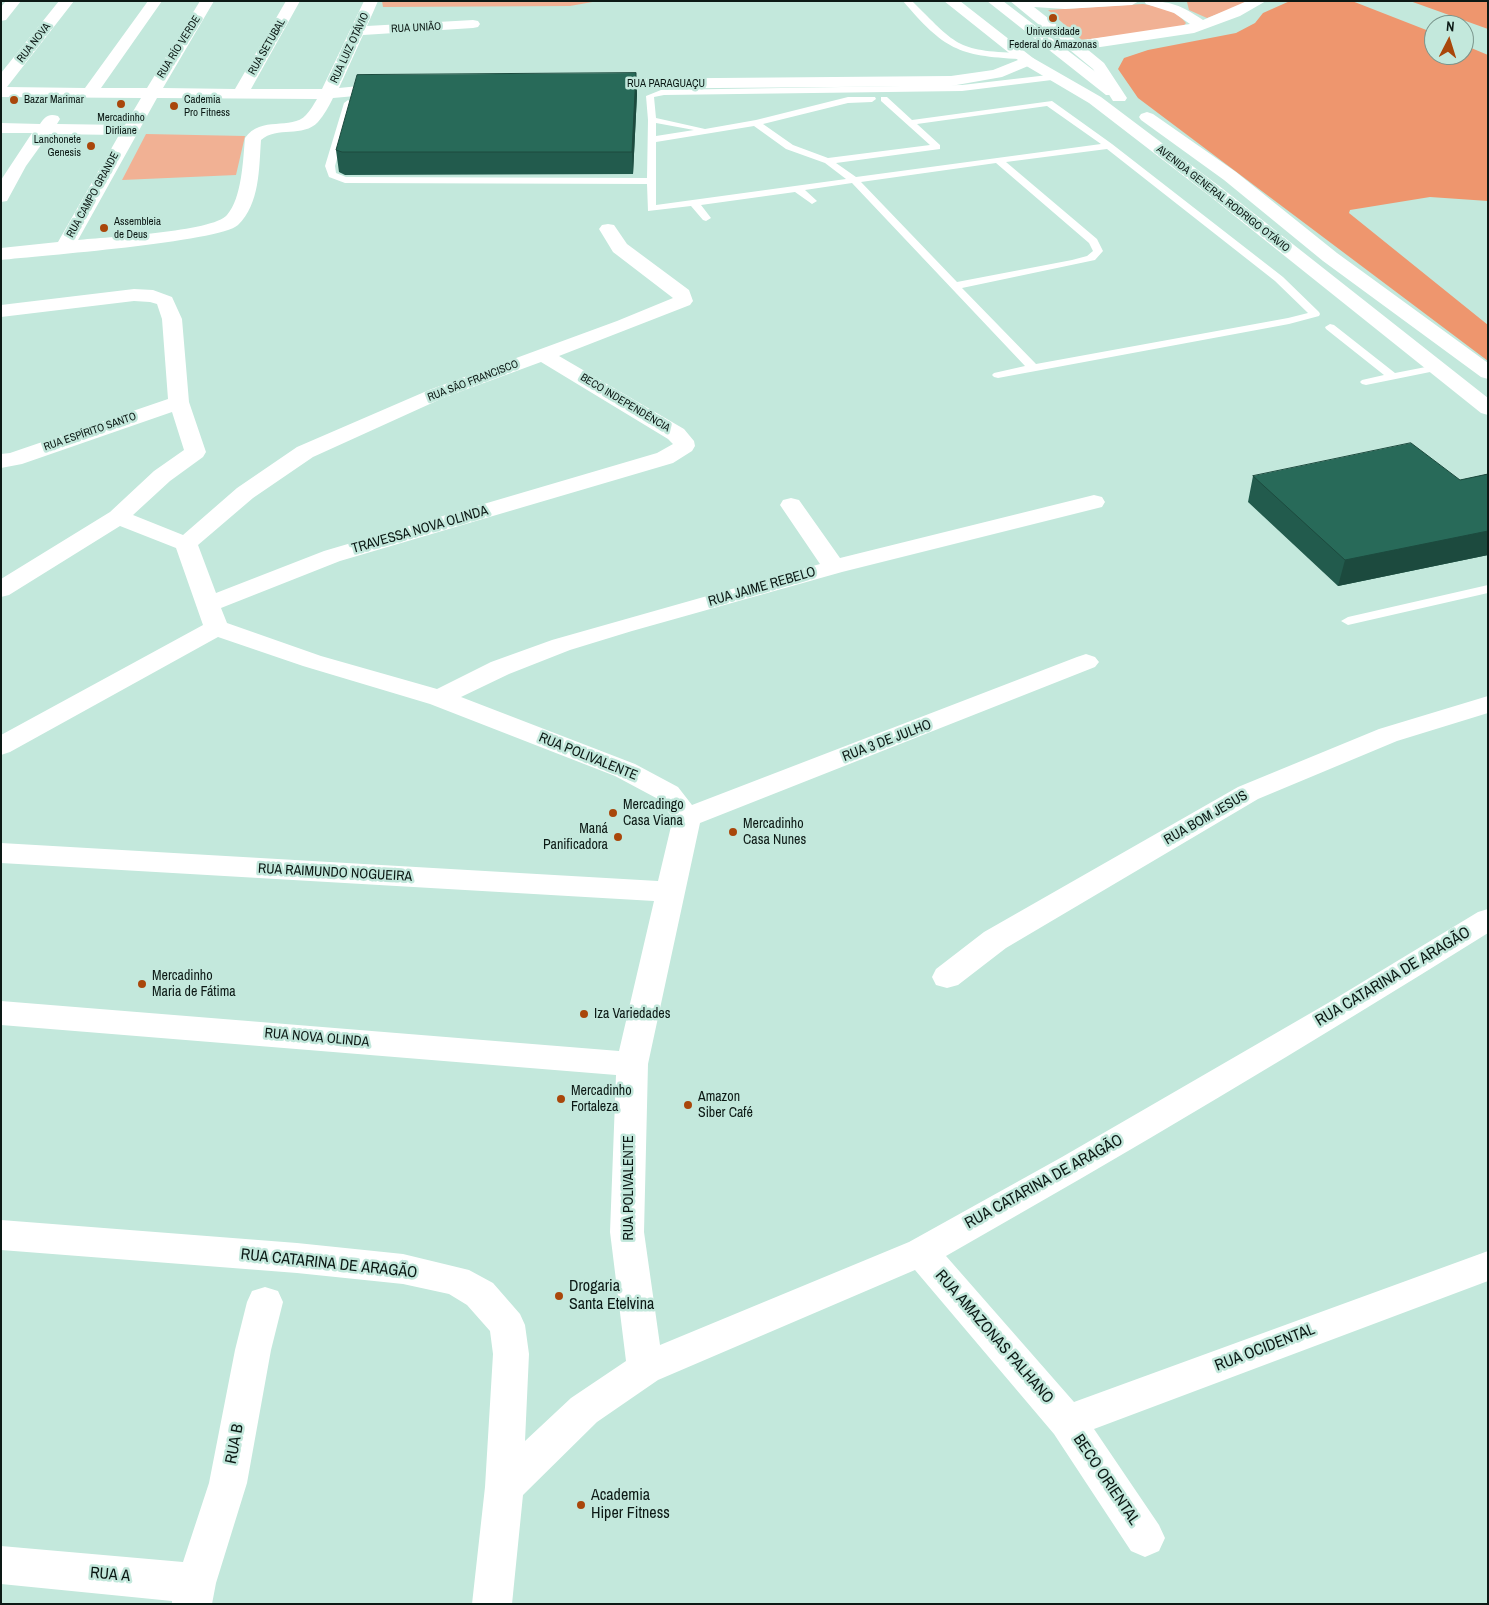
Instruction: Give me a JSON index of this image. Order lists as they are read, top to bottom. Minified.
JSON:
{"streets":{"street":["RUA UNIÃO","RUA NOVA","RUA RÍO VERDE","RUA SETUBAL","RUA LUIZ OTÁVIO","RUA PARAGUAÇU","RUA CAMPO GRANDE","AVENIDA GENERAL RODRIGO OTÁVIO","RUA SÃO FRANCISCO","BECO INDEPENDÊNCIA","RUA ESPÍRITO SANTO","TRAVESSA NOVA OLINDA","RUA JAIME REBELO","RUA 3 DE JULHO","RUA POLIVALENTE","RUA BOM JESUS","RUA RAIMUNDO NOGUEIRA","RUA CATARINA DE ARAGÃO","RUA NOVA OLINDA","RUA AMAZONAS PALHANO","RUA OCIDENTAL","RUA B","BECO ORIENTAL","RUA A"]},"crossings":[["RUA UNIÃO","RUA LUIZ OTÁVIO"],["RUA RÍO VERDE","RUA CAMPO GRANDE"],["RUA LUIZ OTÁVIO","RUA CAMPO GRANDE"],["RUA PARAGUAÇU","AVENIDA GENERAL RODRIGO OTÁVIO"],["RUA SÃO FRANCISCO","BECO INDEPENDÊNCIA"],["BECO INDEPENDÊNCIA","TRAVESSA NOVA OLINDA"],["TRAVESSA NOVA OLINDA","RUA POLIVALENTE"],["RUA JAIME REBELO","RUA POLIVALENTE"],["RUA 3 DE JULHO","RUA POLIVALENTE"],["RUA POLIVALENTE","RUA RAIMUNDO NOGUEIRA"],["RUA POLIVALENTE","RUA CATARINA DE ARAGÃO"],["RUA POLIVALENTE","RUA NOVA OLINDA"],["RUA CATARINA DE ARAGÃO","RUA AMAZONAS PALHANO"],["RUA AMAZONAS PALHANO","RUA OCIDENTAL"],["RUA AMAZONAS PALHANO","BECO ORIENTAL"],["RUA OCIDENTAL","BECO ORIENTAL"],["RUA B","RUA A"]],"places":["Universidade Federal do Amazonas","Bazar Marimar","Mercadinho Dirliane","Cademia Pro Fitness","Lanchonete Genesis","Assembleia de Deus","Mercadingo Casa Viana","Mercadinho Casa Nunes","Maná Panificadora","Mercadinho Maria de Fátima","Iza Variedades","Mercadinho Fortaleza","Amazon Siber Café","Drogaria Santa Etelvina","Academia Hiper Fitness"],"north":"top"}
